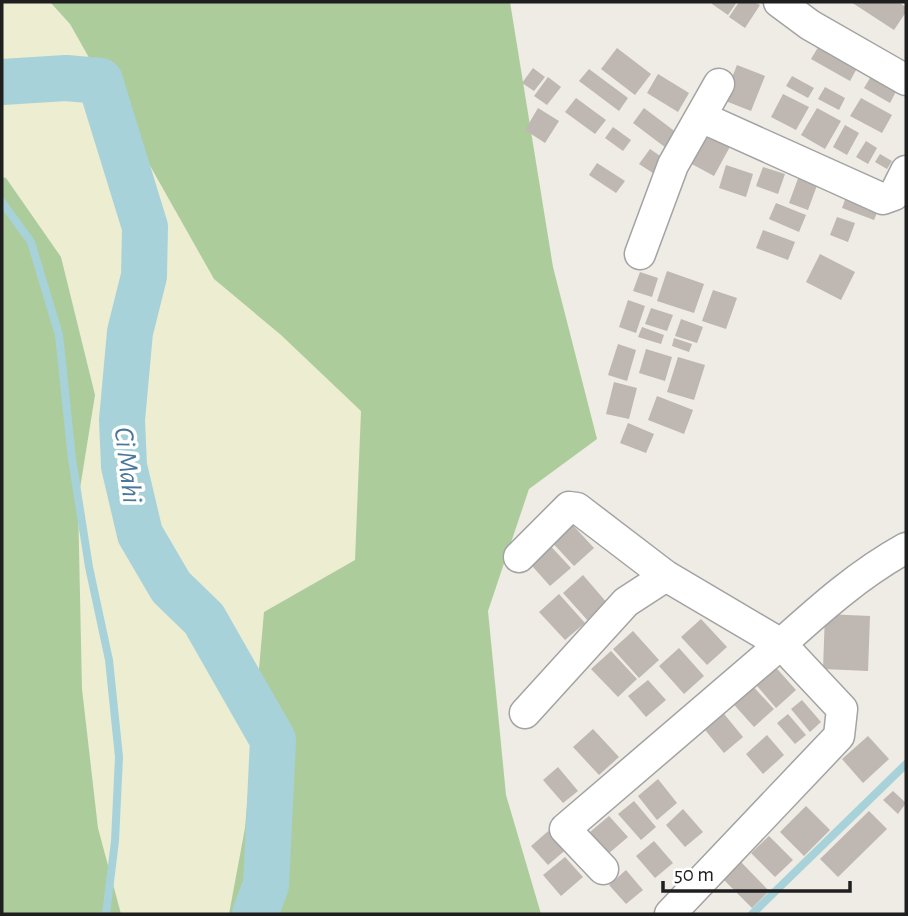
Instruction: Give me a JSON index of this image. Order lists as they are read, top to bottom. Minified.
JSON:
{"water":["Ci Mahi"],"scale_bar":"50 m"}
